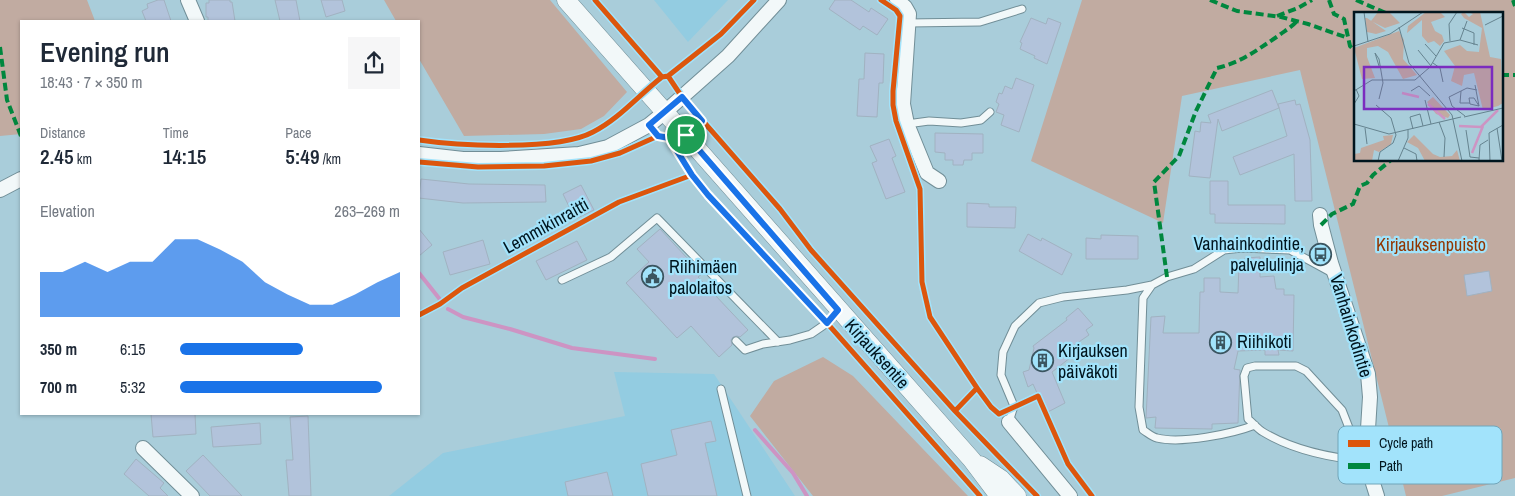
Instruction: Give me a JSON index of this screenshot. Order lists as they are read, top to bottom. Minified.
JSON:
{"streets":{"street":["Vanhainkodintie","Kirjauksentie"],"cycle path":["Lemmikinraitti"]},"parks":["Kirjauksenpuisto"],"places":{"bus stop":["Vanhainkodintie, palvelulinja"],"public building":["Riihimäen palolaitos"],"building":["Riihikoti","Kirjauksen päiväkoti"]},"legend":["Cycle path","Path"],"page":{"heading":["Evening run","18:43 · 7 × 350 m"],"stats":[["Distance","2.45 km"],["Time","14:15"],["Pace","5:49 /km"]],"chart":["Elevation","263–269 m"],"list":[{"name":"350 m","note":"6:15"},{"name":"700 m","note":"5:32"}]}}
